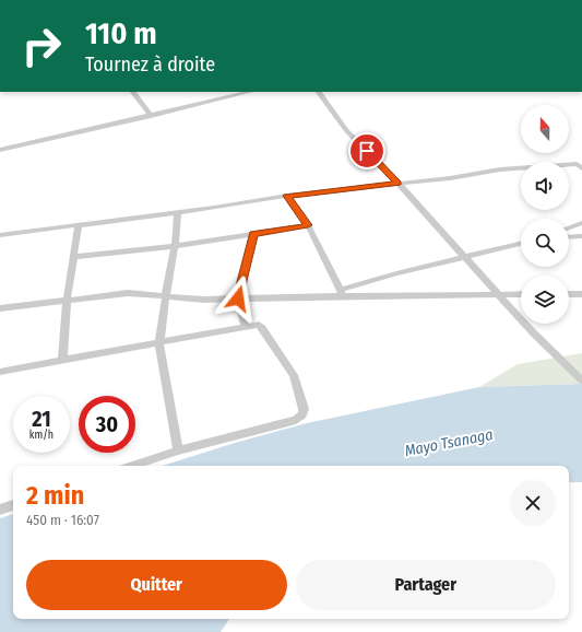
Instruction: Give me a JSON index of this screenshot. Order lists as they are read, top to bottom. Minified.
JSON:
{"water":["Mayo Tsanaga"],"north":"top","page":{"turn":["110 m","Tournez à droite"],"speed":"21 km/h","limit":"30","heading":["2 min","450 m · 16:07"],"buttons":["Quitter","Partager"]}}
